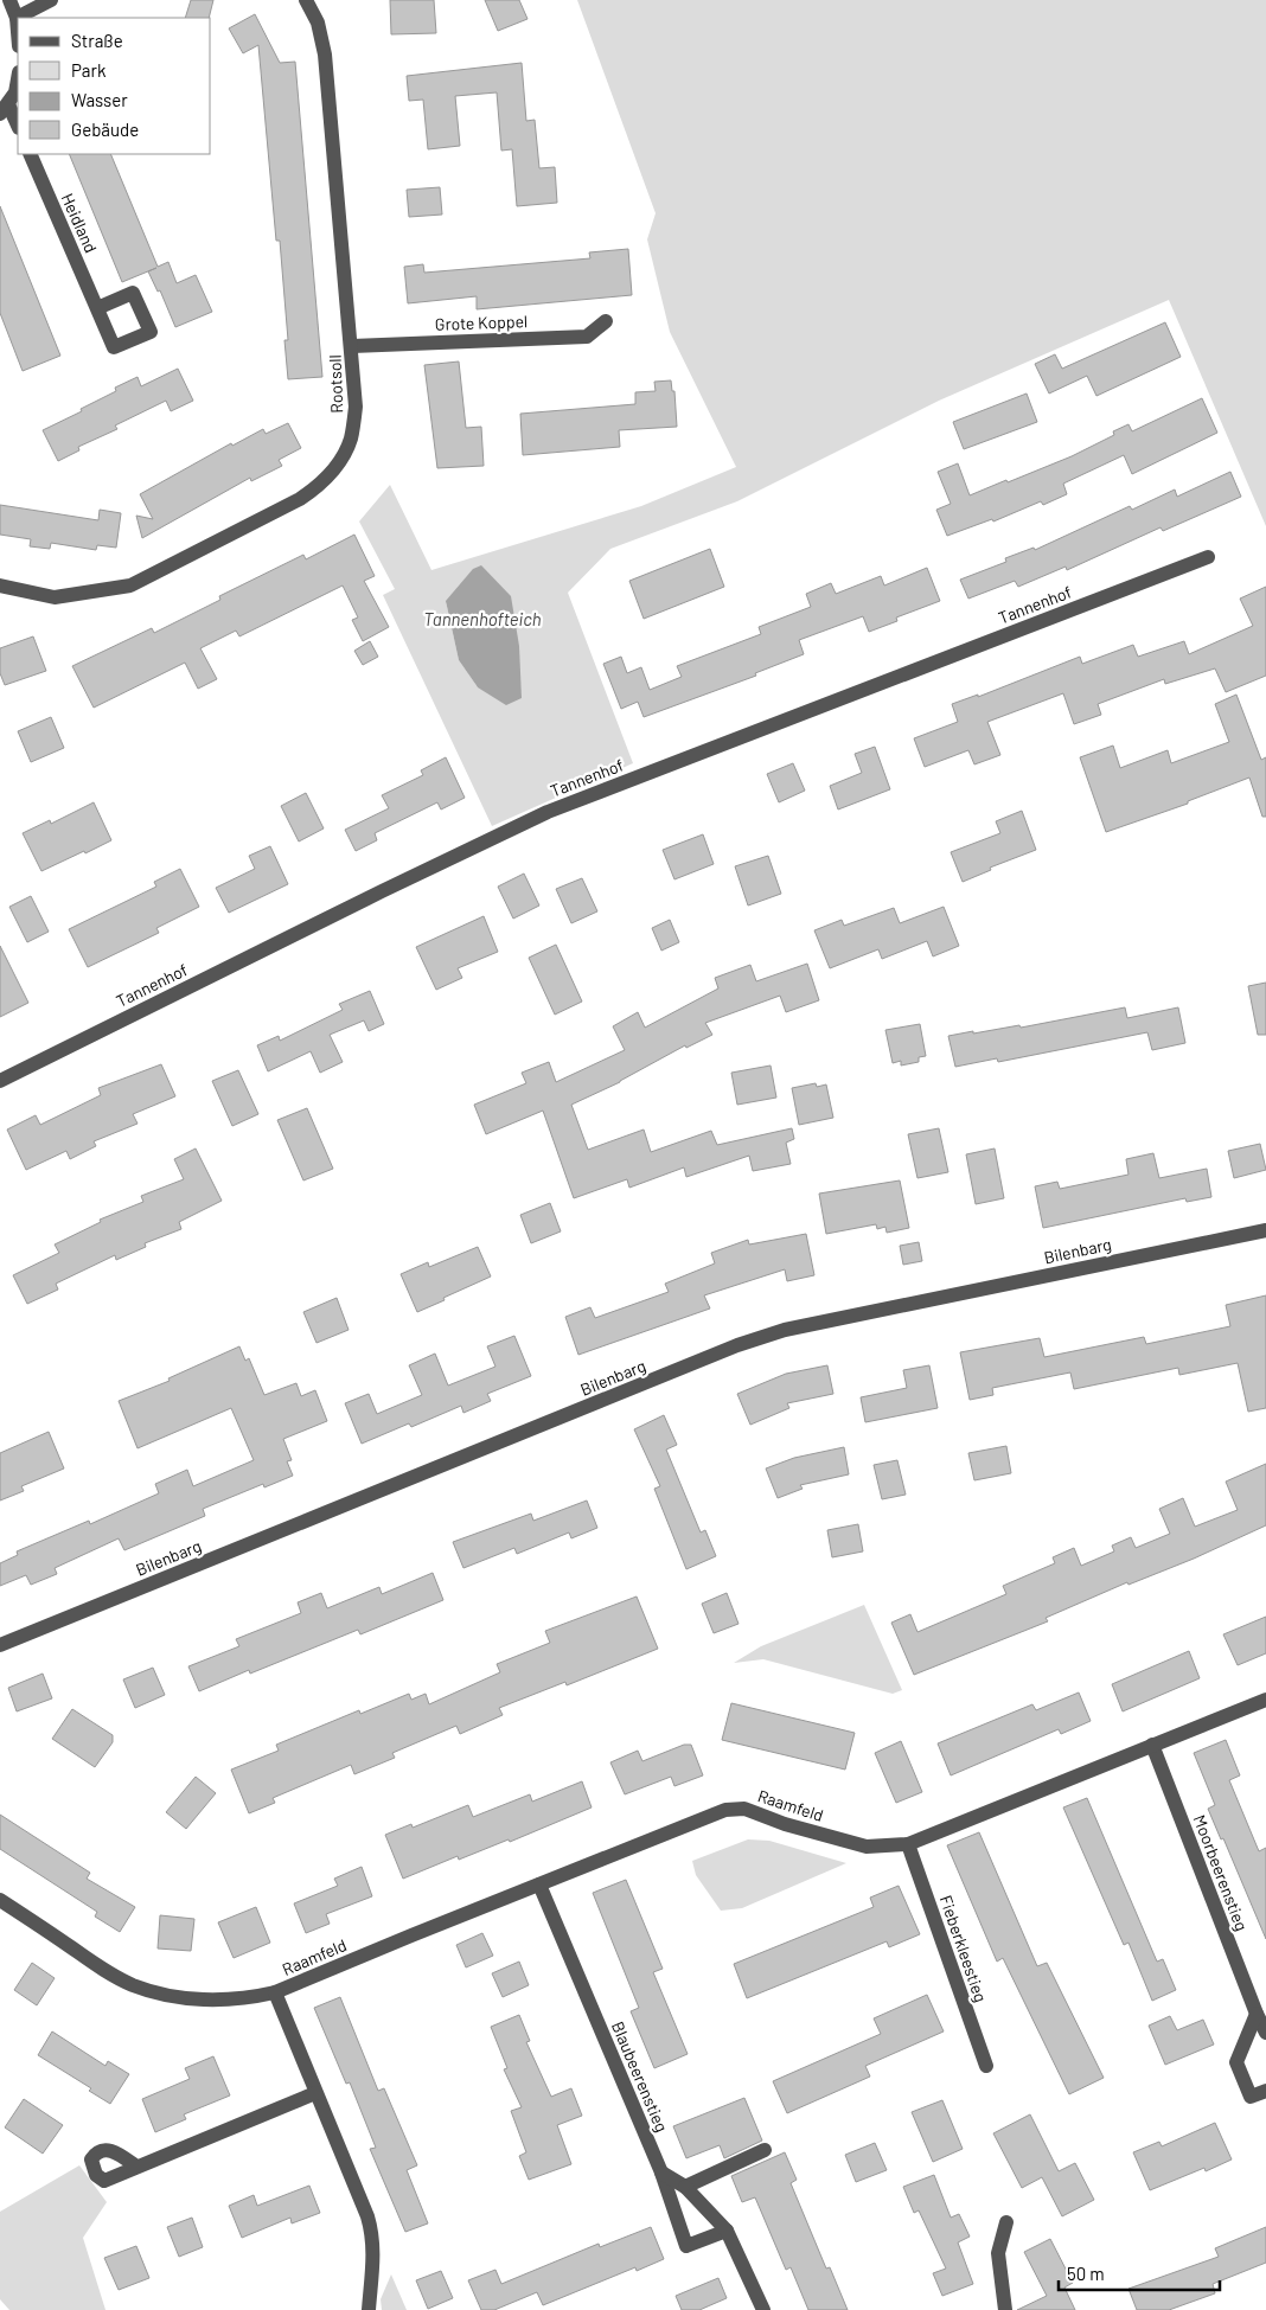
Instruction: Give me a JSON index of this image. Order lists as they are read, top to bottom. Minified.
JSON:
{"streets":{"street":["Heidland","Grote Koppel","Rootsoll","Tannenhof","Bilenbarg","Raamfeld","Moorbeerenstieg","Fieberkleestieg","Blaubeerenstieg"]},"crossings":[["Grote Koppel","Rootsoll"],["Raamfeld","Moorbeerenstieg"],["Raamfeld","Fieberkleestieg"],["Raamfeld","Blaubeerenstieg"]],"water":["Tannenhofteich"],"legend":["Straße","Park","Wasser","Gebäude"],"scale_bar":"50 m"}
